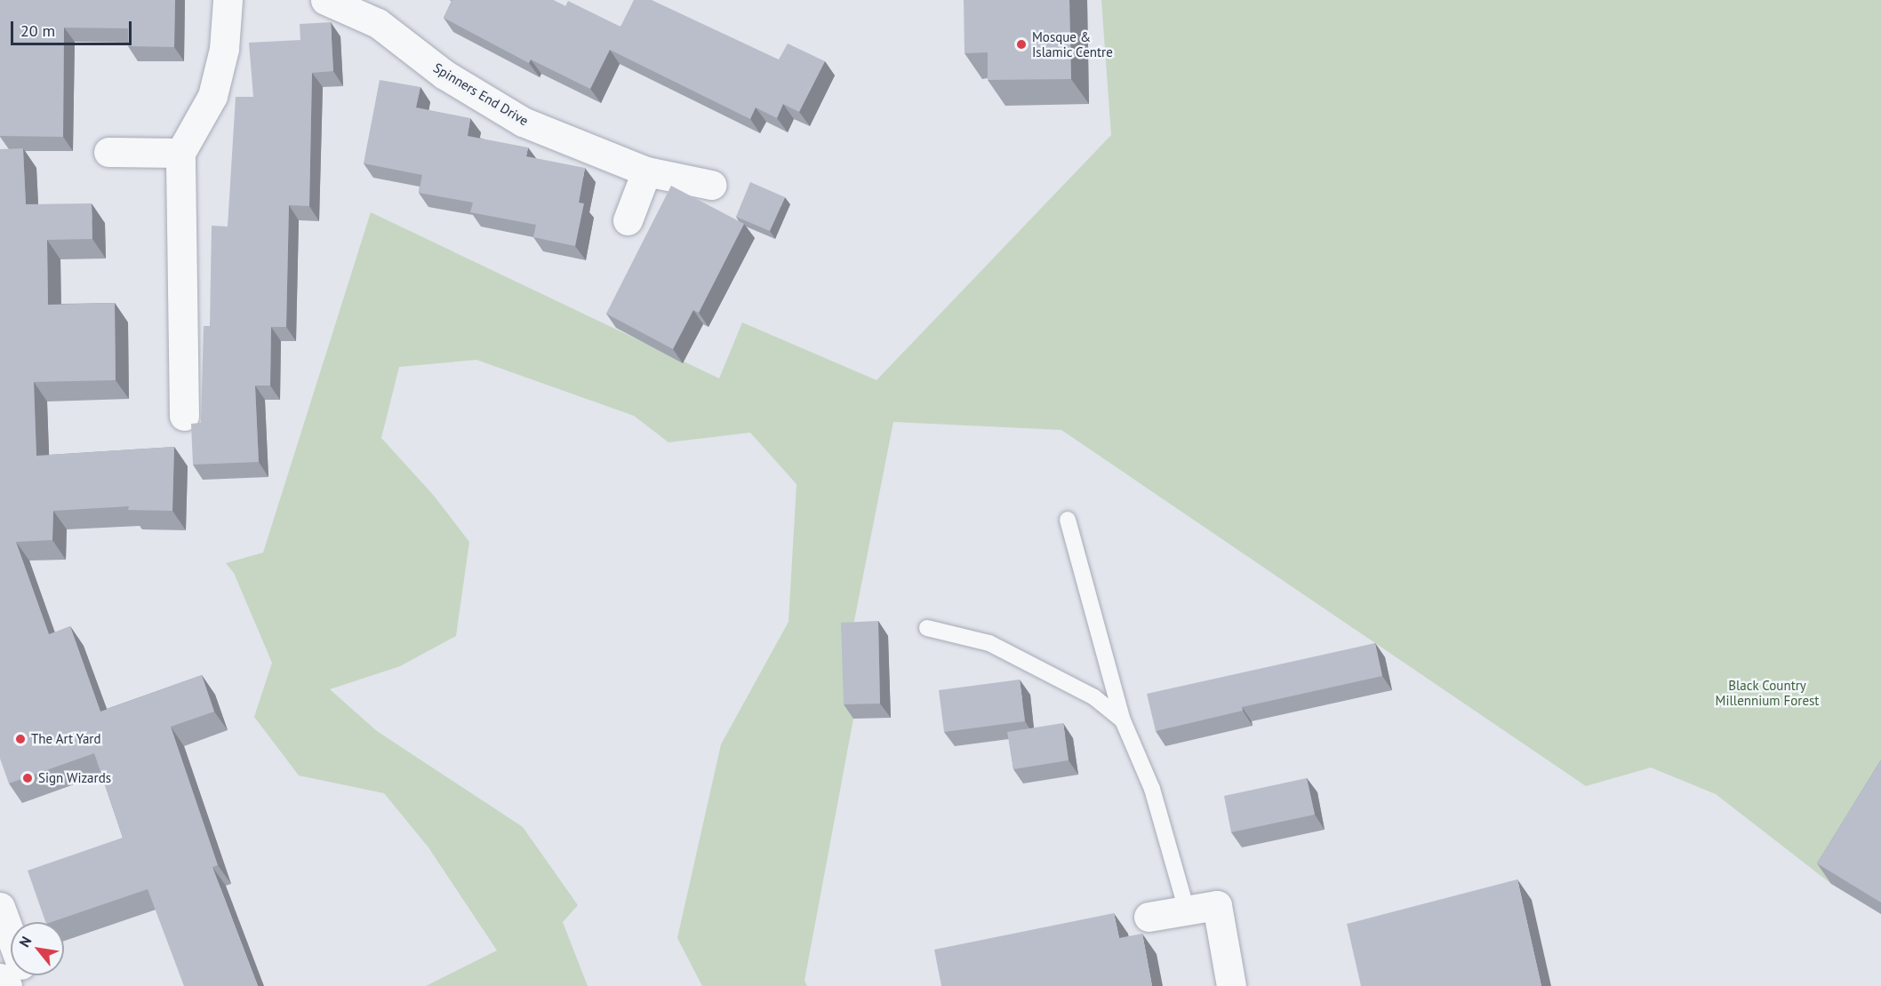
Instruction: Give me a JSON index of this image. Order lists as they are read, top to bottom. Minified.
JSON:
{"streets":{"street":["Spinners End Drive"]},"parks":["Black Country Millennium Forest"],"places":["Mosque & Islamic Centre","The Art Yard","Sign Wizards"],"scale_bar":"20 m","north":"top left"}
